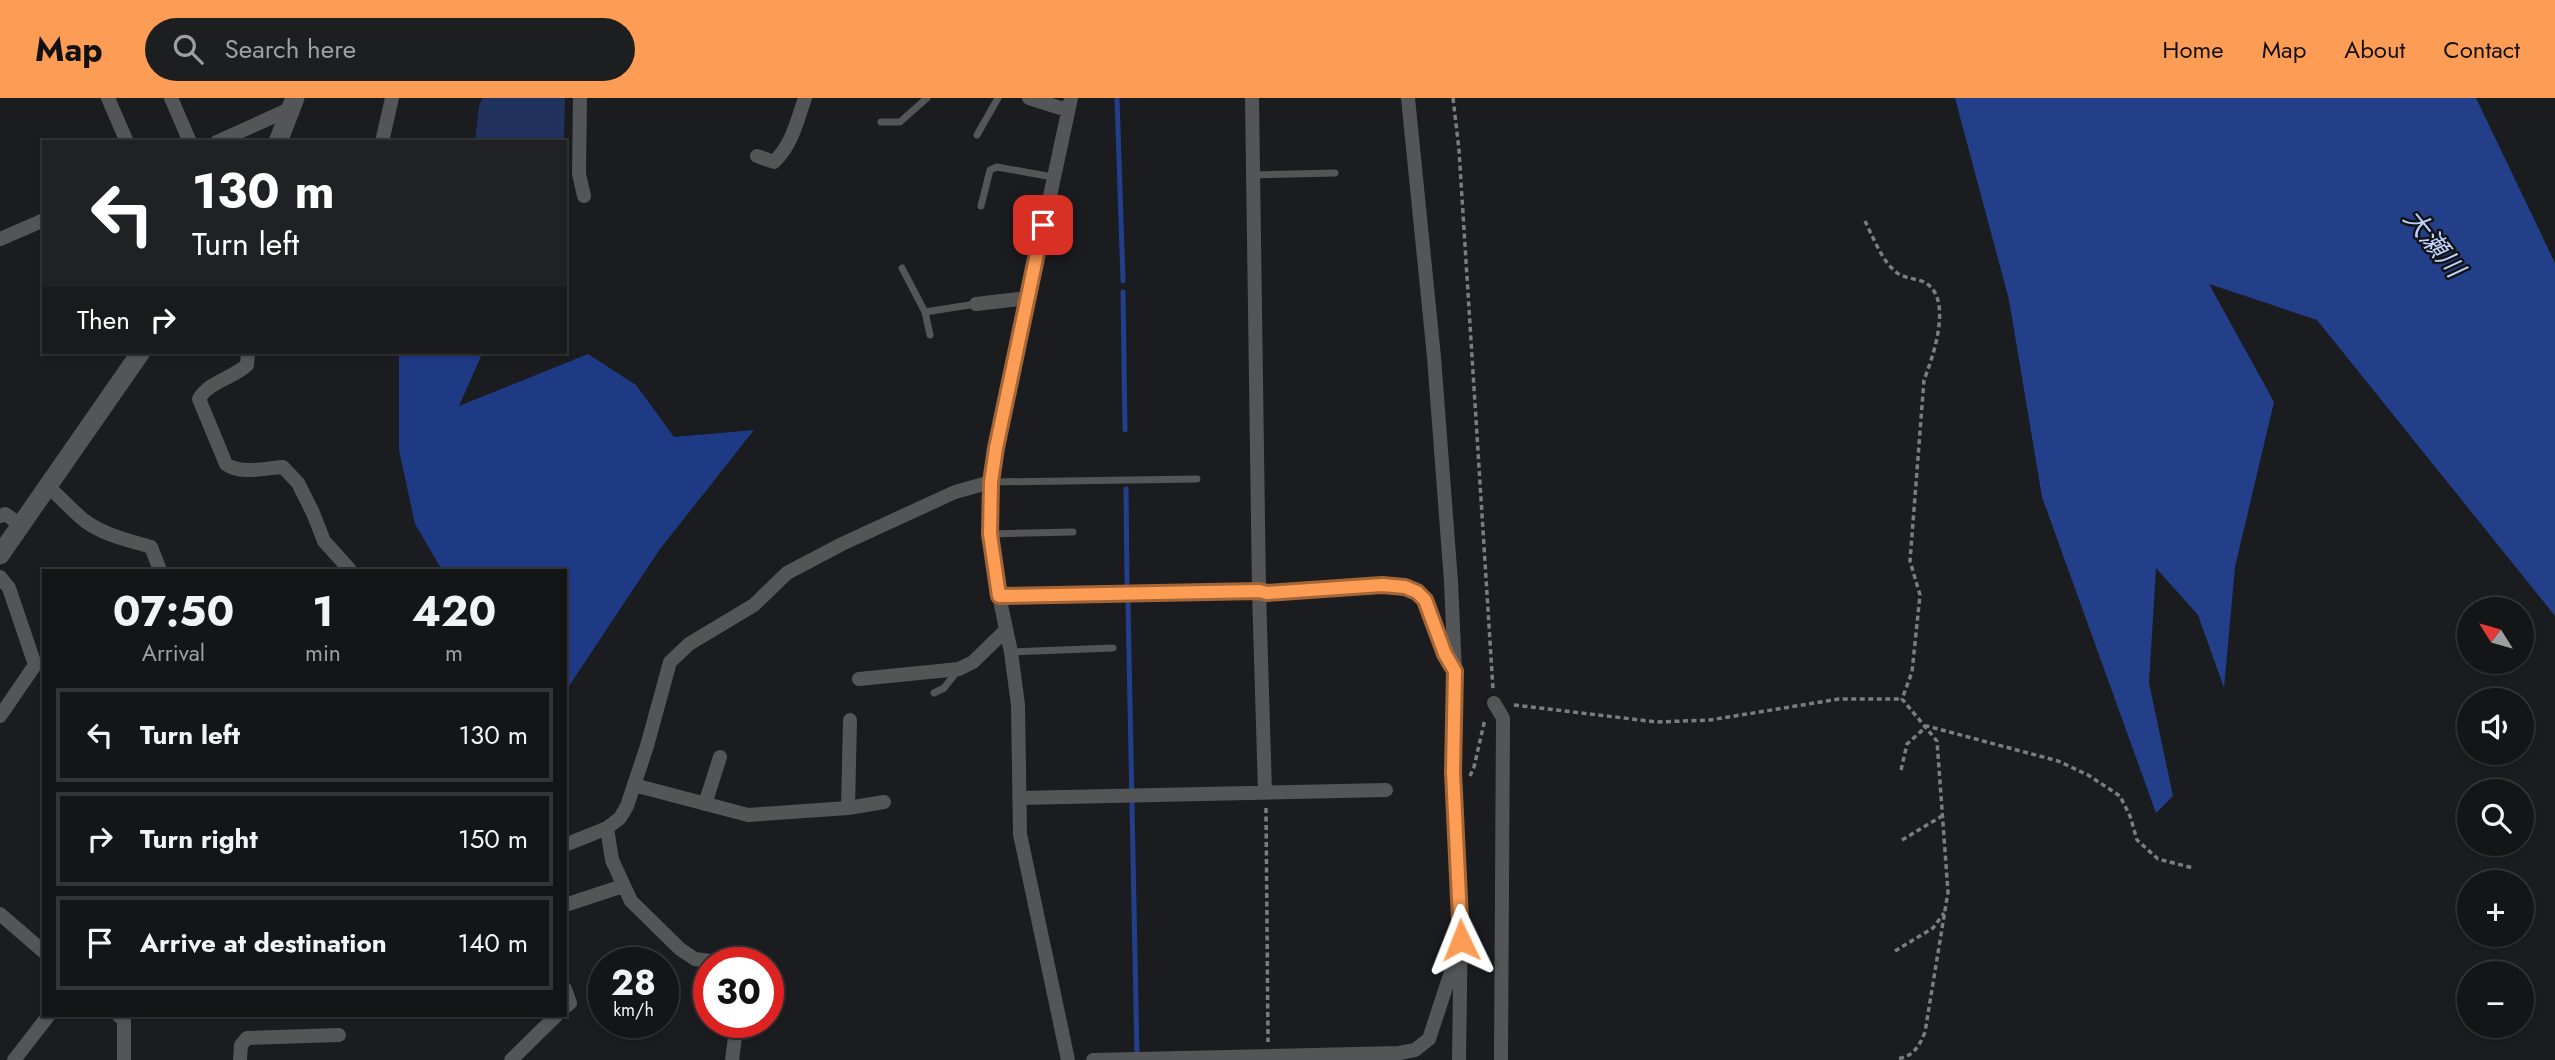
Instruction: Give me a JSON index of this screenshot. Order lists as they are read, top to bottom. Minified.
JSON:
{"water":["大瀬川"],"north":"top left","page":{"header":"Map","search":"Search here","nav":["Home","Map","About","Contact"],"turn":["130 m","Turn left"],"then":"Then","eta":["07:50","Arrival","1","min","420","m"],"map_buttons":["+","−"],"list":[{"name":"Turn left","value":"130 m"},{"name":"Turn right","value":"150 m"},{"name":"Arrive at destination","value":"140 m"}],"speed":"28 km/h","limit":"30"}}
